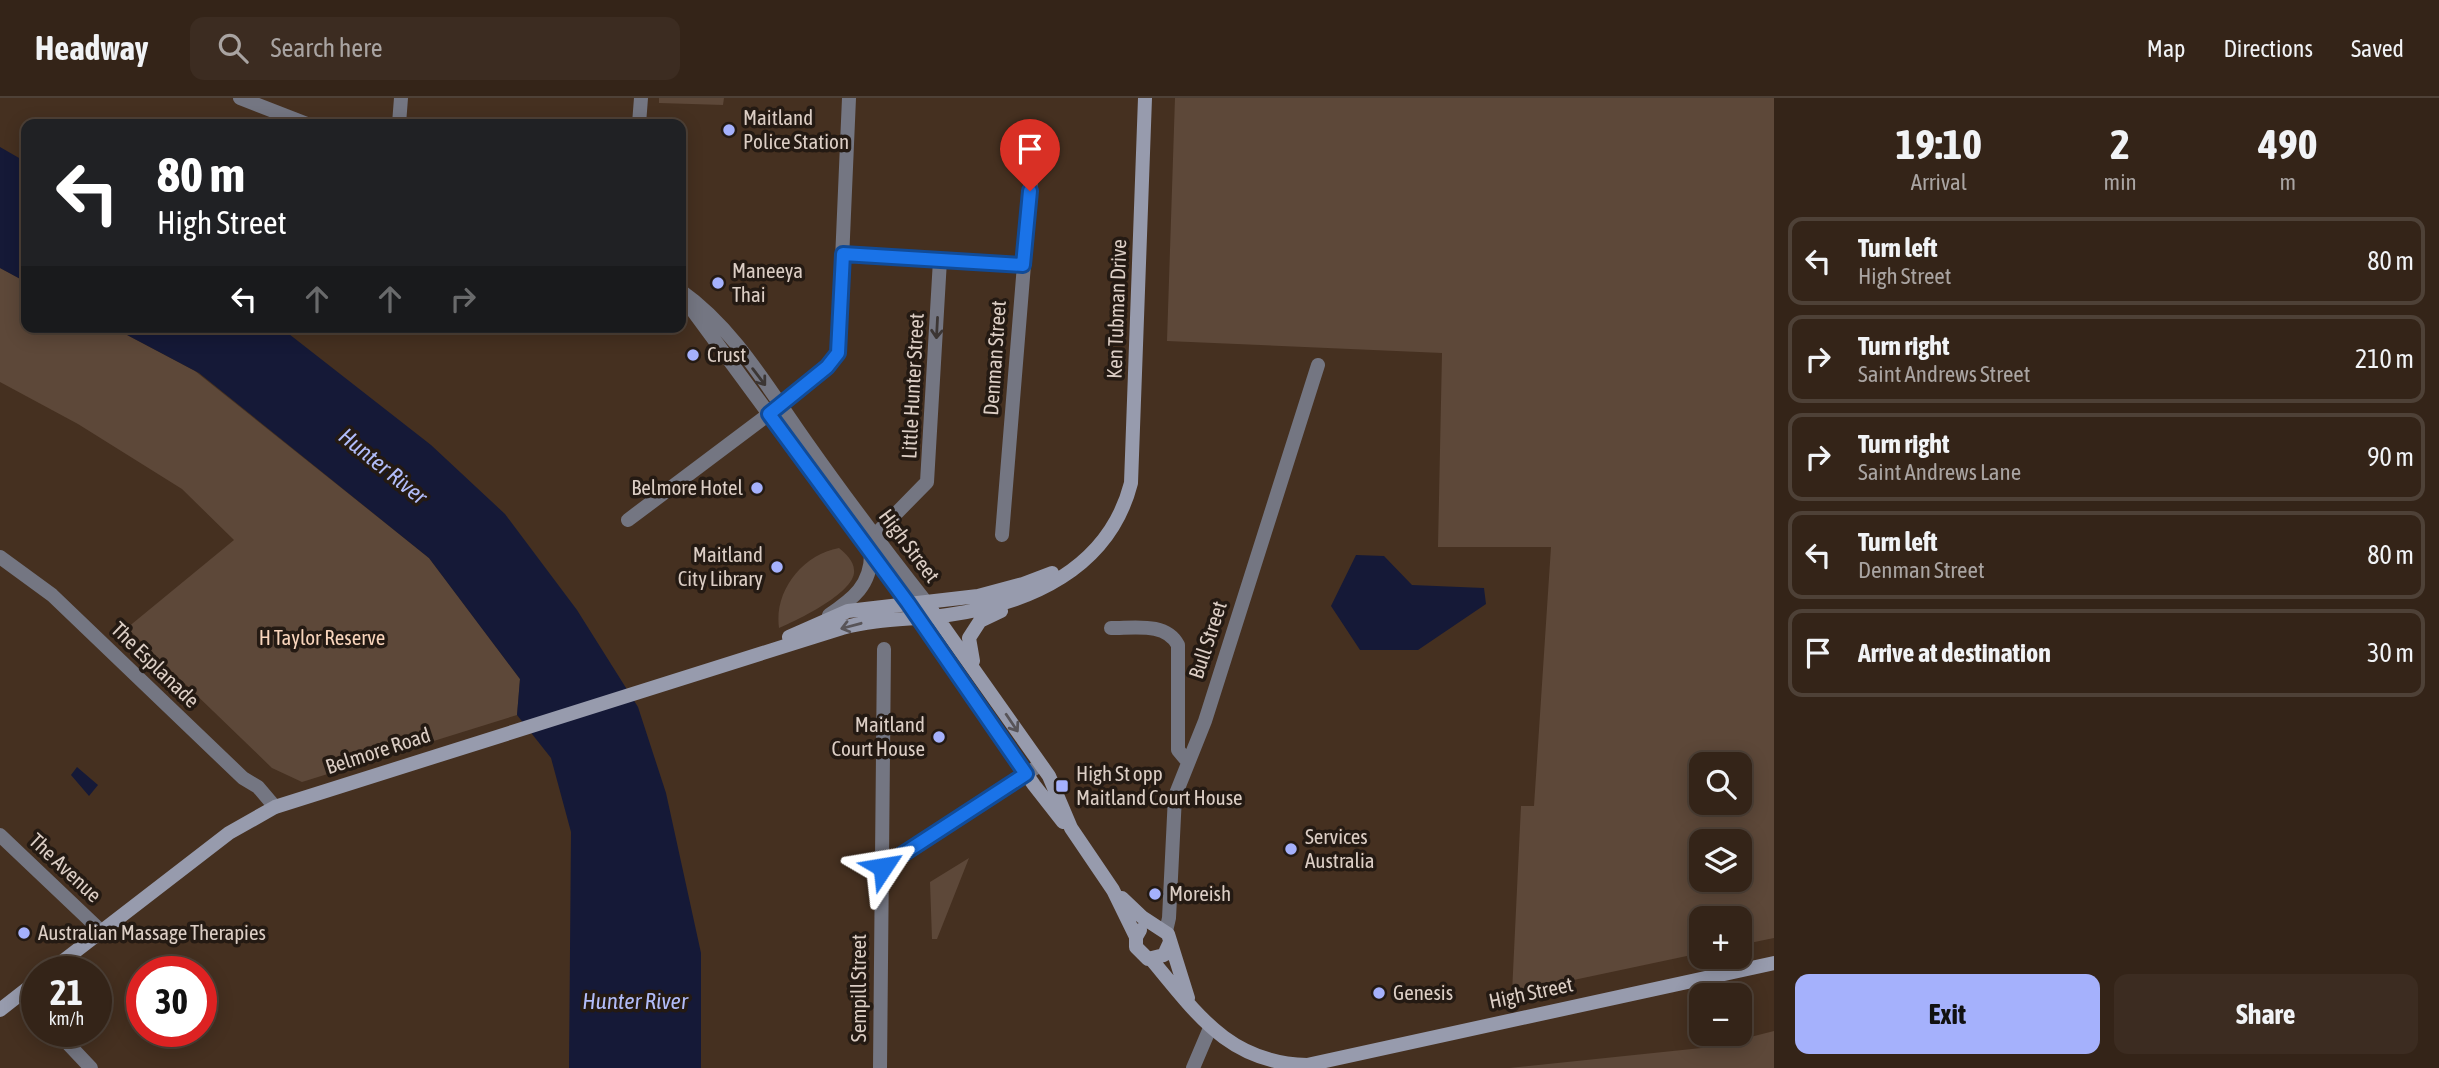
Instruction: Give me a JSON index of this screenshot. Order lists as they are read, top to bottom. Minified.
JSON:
{"streets":{"main road":["Ken Tubman Drive","High Street","Belmore Road"],"street":["Denman Street","Little Hunter Street","Bull Street","The Esplanade","The Avenue","Sempill Street"]},"crossings":[["Ken Tubman Drive","High Street"],["Ken Tubman Drive","Belmore Road"],["Little Hunter Street","High Street"],["High Street","Bull Street"],["High Street","Belmore Road"],["The Esplanade","Belmore Road"],["Belmore Road","The Avenue"]],"water":["Hunter River"],"parks":["H Taylor Reserve"],"places":{"other":["Maitland Police Station","Maneeya Thai","Crust","Belmore Hotel","Maitland City Library","Maitland Court House","Services Australia","Moreish","Australian Massage Therapies","Genesis"],"transit":["High St opp Maitland Court House"]},"page":{"header":"Headway","search":"Search here","nav":["Map","Directions","Saved"],"eta":["19:10","Arrival","2","min","490","m"],"turn":["80 m","High Street"],"list":[{"name":"Turn left","note":"High Street","value":"80 m"},{"name":"Turn right","note":"Saint Andrews Street","value":"210 m"},{"name":"Turn right","note":"Saint Andrews Lane","value":"90 m"},{"name":"Turn left","note":"Denman Street","value":"80 m"},{"name":"Arrive at destination","value":"30 m"}],"map_buttons":["+","−"],"speed":"21 km/h","limit":"30","buttons":["Exit","Share"]}}
